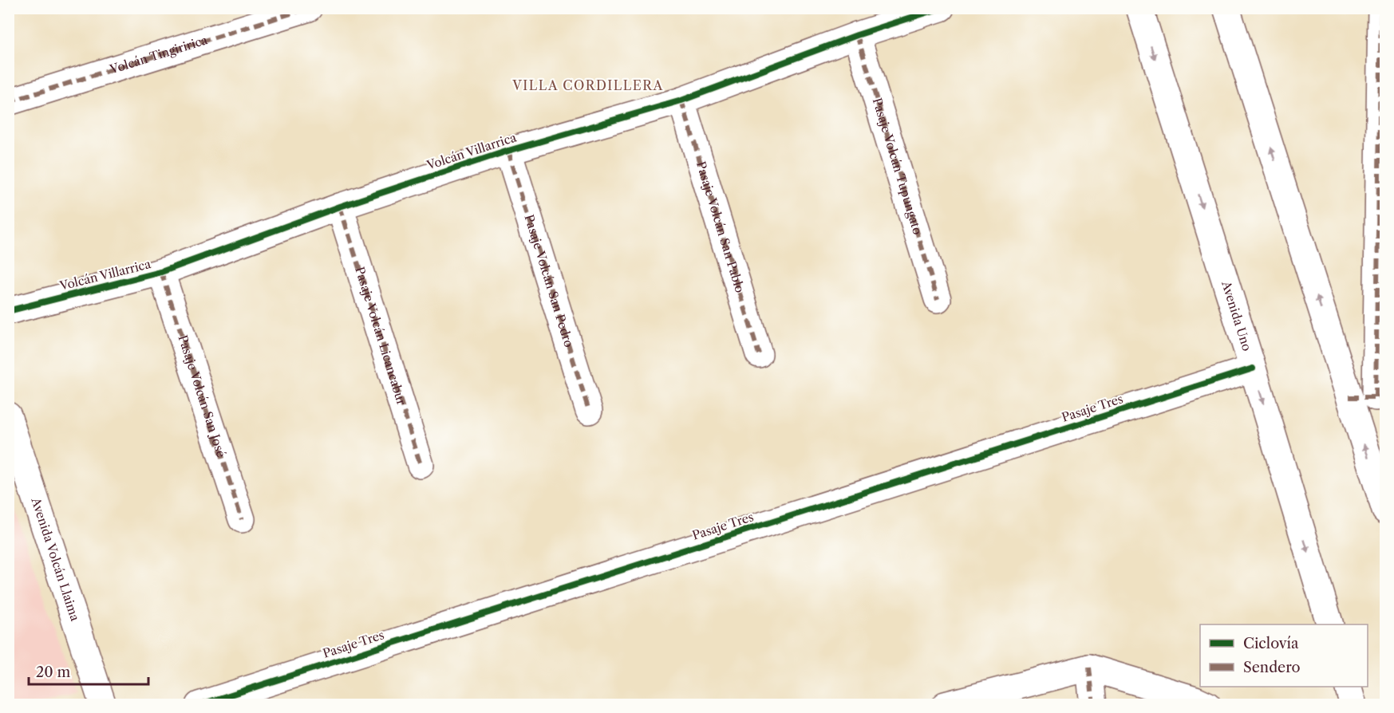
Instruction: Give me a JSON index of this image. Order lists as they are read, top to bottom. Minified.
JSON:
{"streets":{"street":["Volcán Tingiririca","Volcán Villarrica","Pasaje Volcán Tupungato","Pasaje Volcán San Pablo","Pasaje Volcán San Pedro","Avenida Uno","Pasaje Volcán Licancabur","Pasaje Volcán San José","Pasaje Tres","Avenida Volcán Llaima"]},"crossings":[["Volcán Villarrica","Pasaje Volcán Tupungato"],["Volcán Villarrica","Pasaje Volcán San Pablo"],["Volcán Villarrica","Pasaje Volcán San Pedro"],["Volcán Villarrica","Pasaje Volcán Licancabur"],["Volcán Villarrica","Pasaje Volcán San José"],["Avenida Uno","Pasaje Tres"]],"districts":["VILLA CORDILLERA"],"legend":["Ciclovía","Sendero"],"scale_bar":"20 m"}
